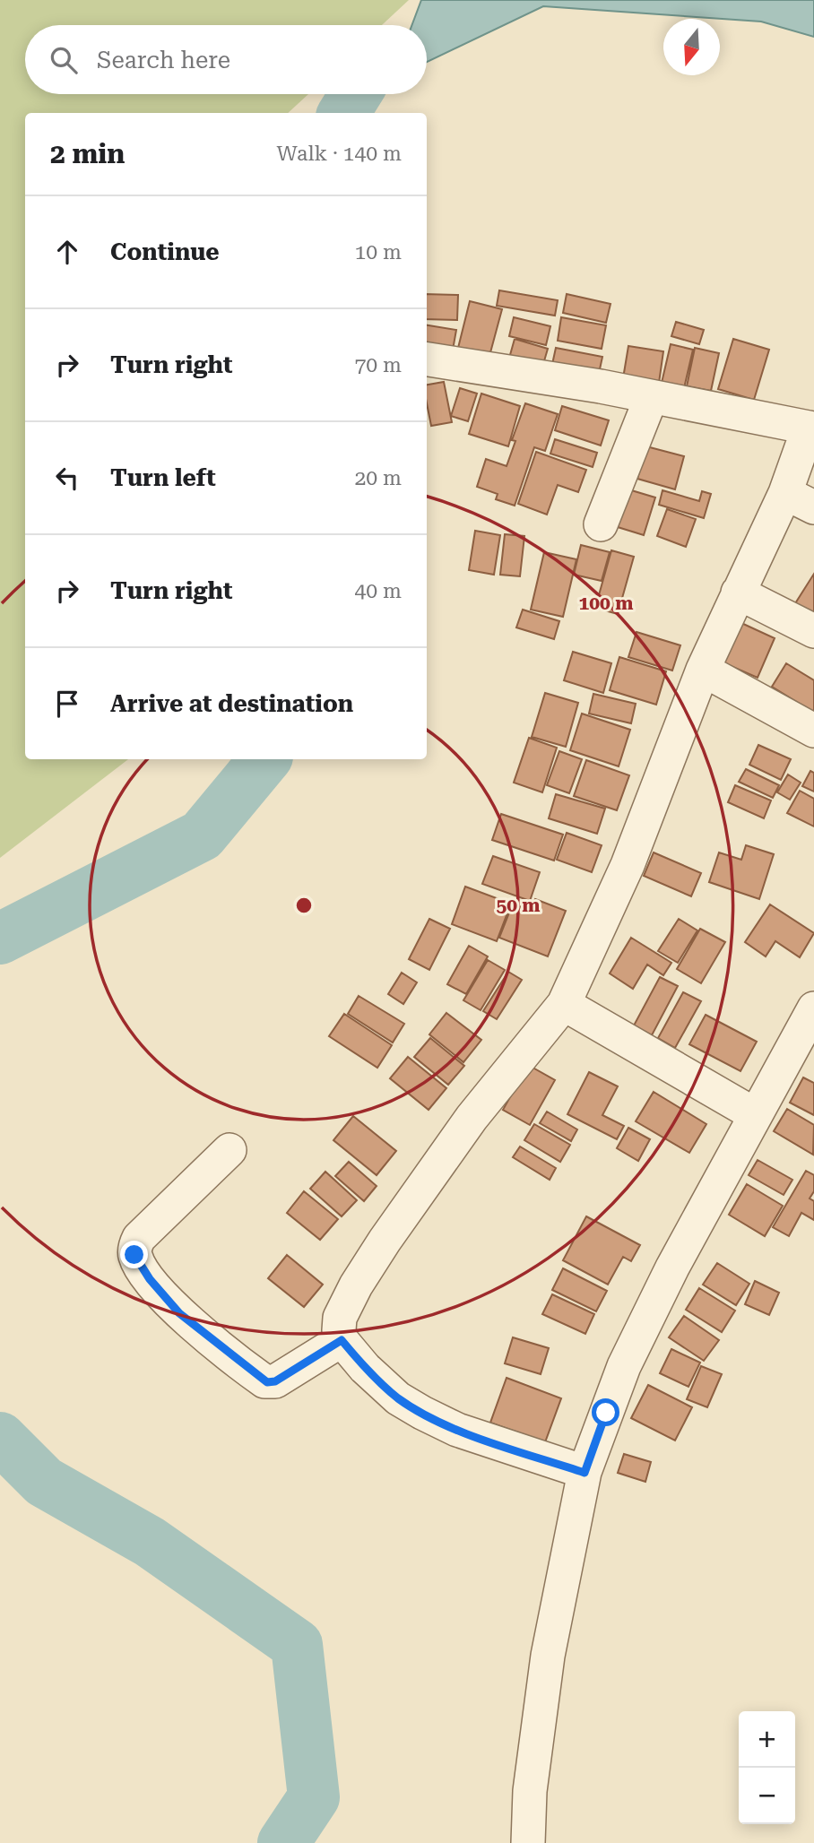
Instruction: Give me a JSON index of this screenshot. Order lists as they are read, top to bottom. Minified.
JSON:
{"north":"bottom","page":{"search":"Search here","heading":["2 min","Walk · 140 m"],"list":[["Continue","10 m"],["Turn right","70 m"],["Turn left","20 m"],["Turn right","40 m"],"Arrive at destination"],"map_buttons":["+","−"]},"rings":["100 m","50 m"]}
